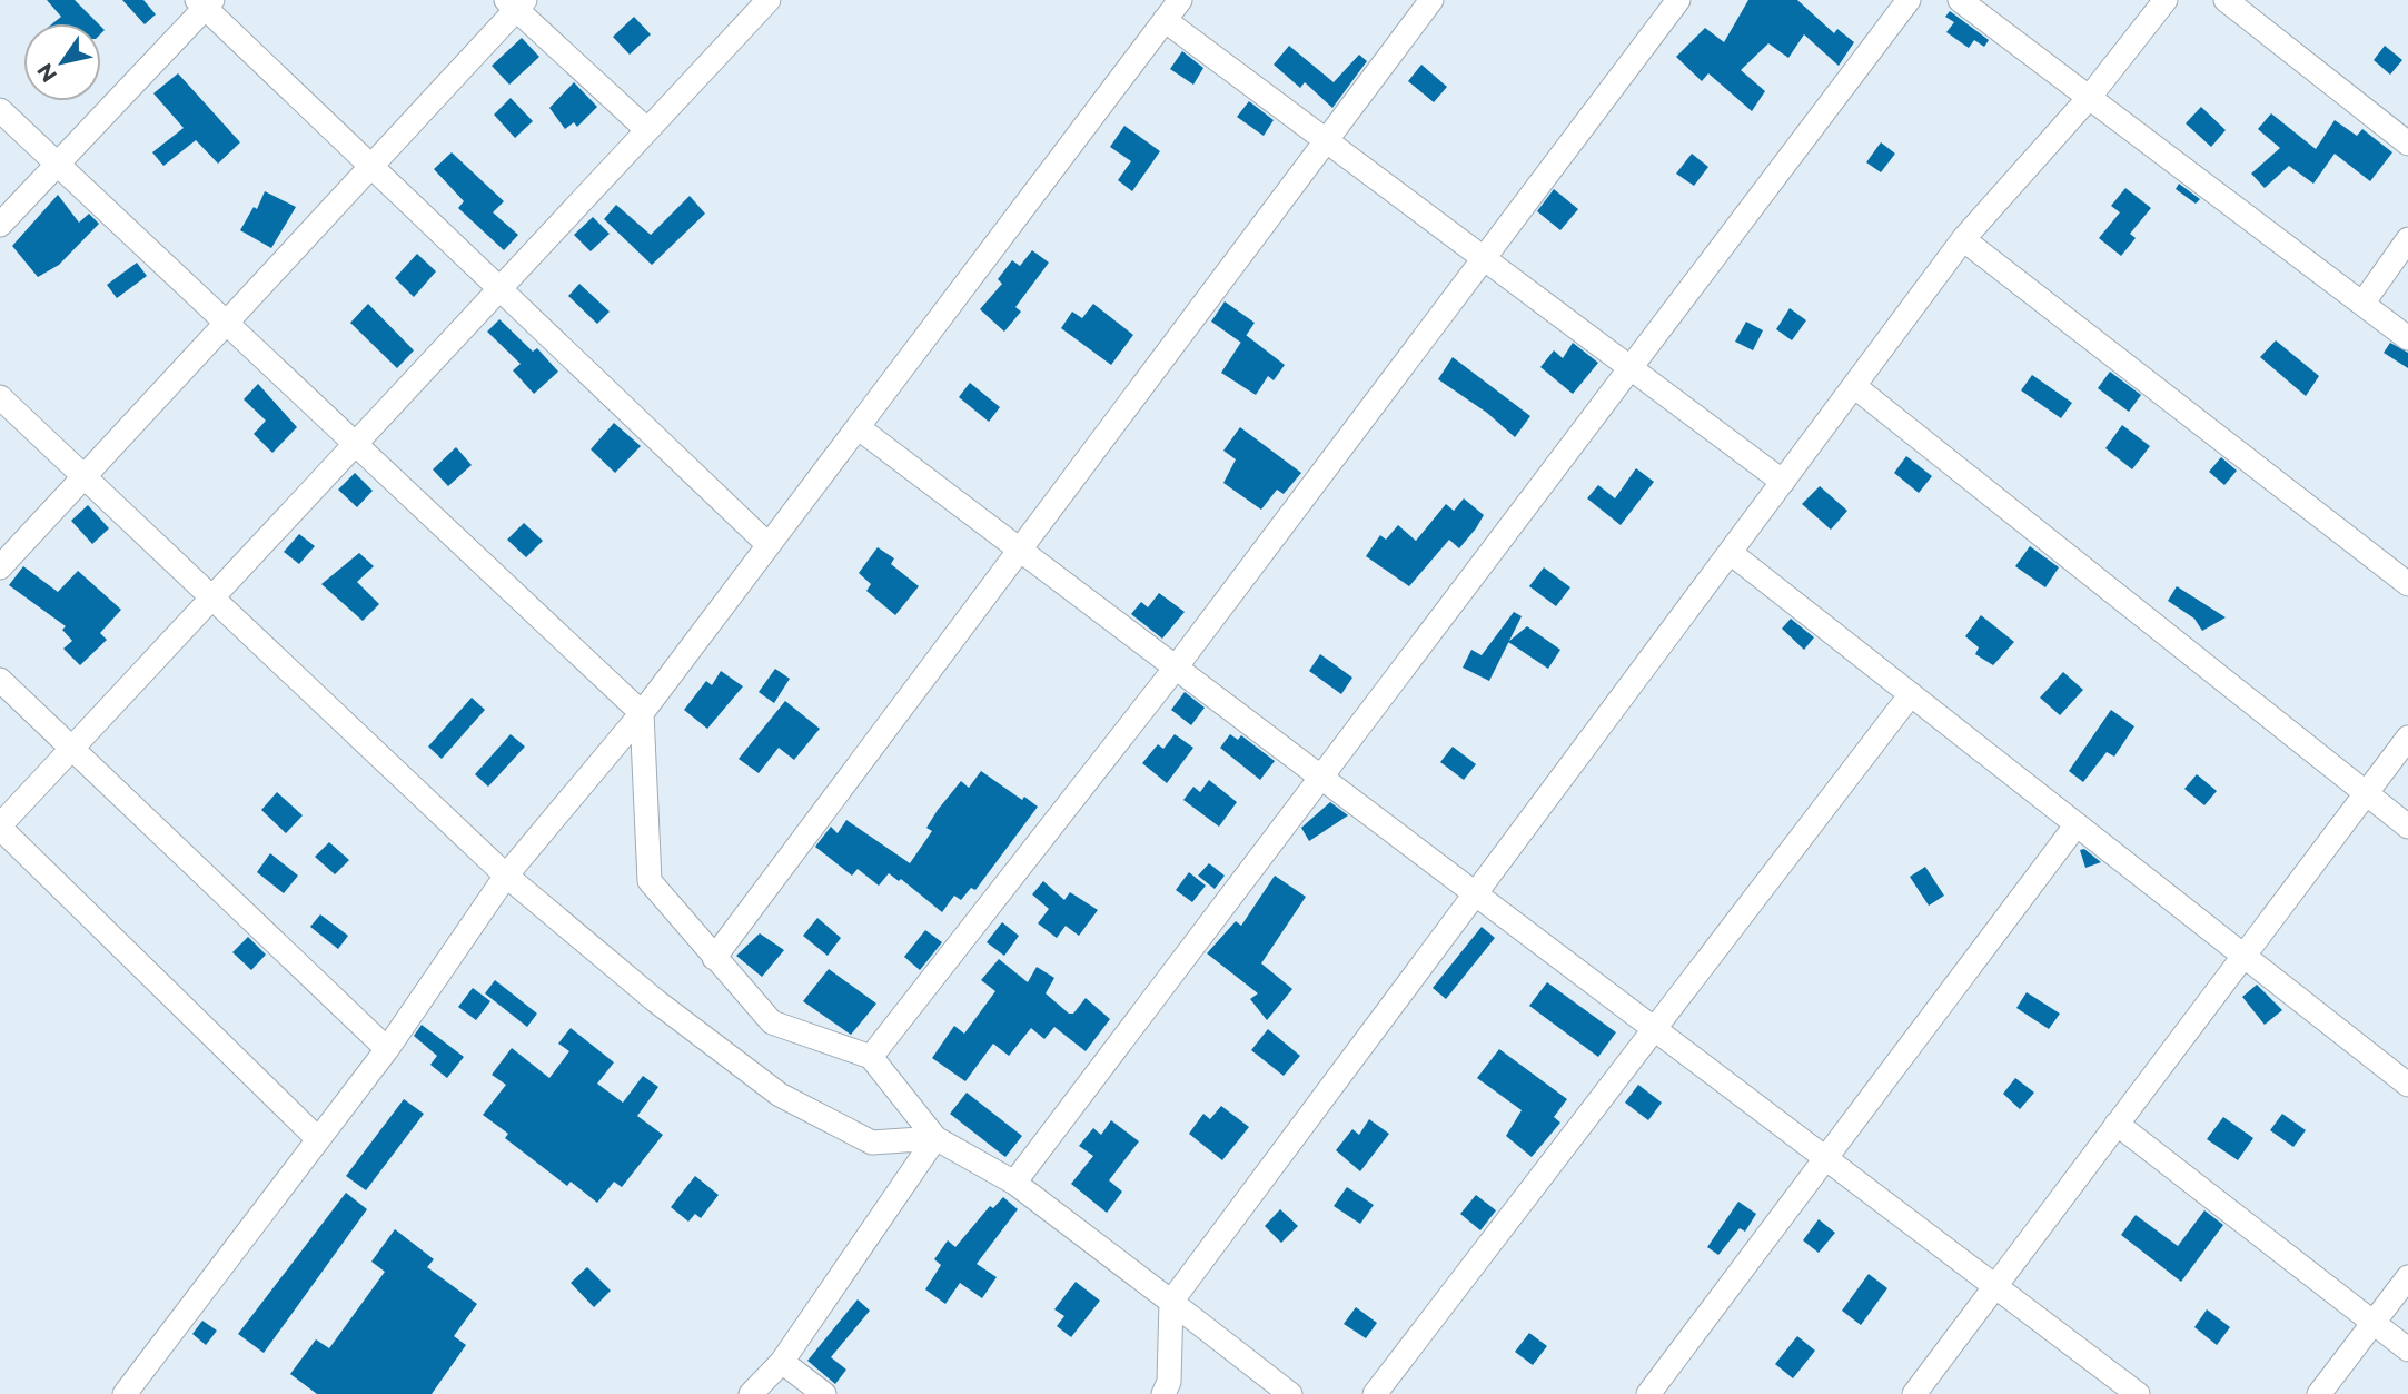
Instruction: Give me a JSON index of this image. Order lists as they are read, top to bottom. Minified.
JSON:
{"north":"bottom left"}
